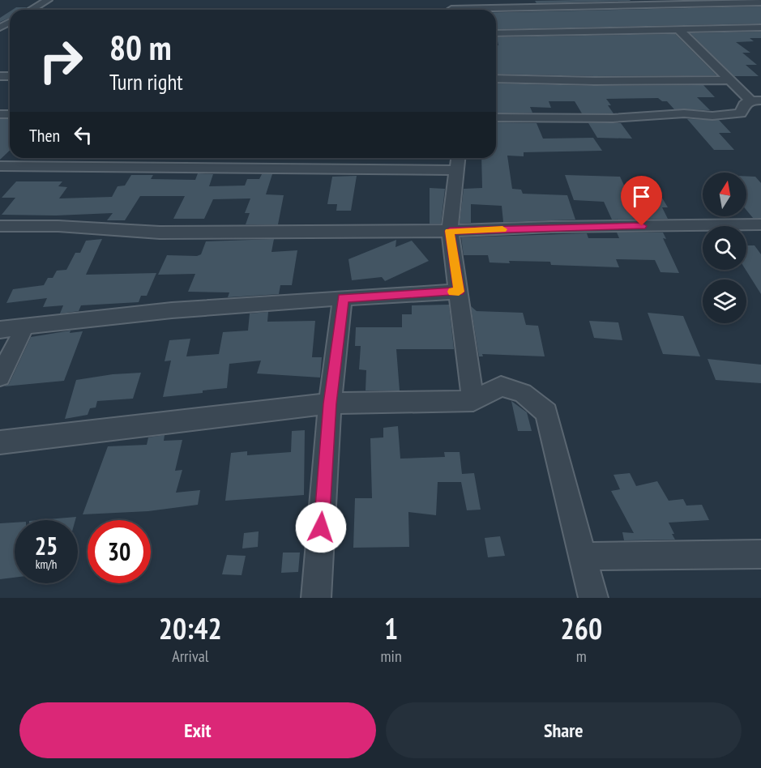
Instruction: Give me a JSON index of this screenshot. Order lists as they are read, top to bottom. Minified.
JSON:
{"north":"top","page":{"turn":["80 m","Turn right"],"then":"Then","speed":"25 km/h","limit":"30","eta":["20:42","Arrival","1","min","260","m"],"buttons":["Exit","Share"]}}
